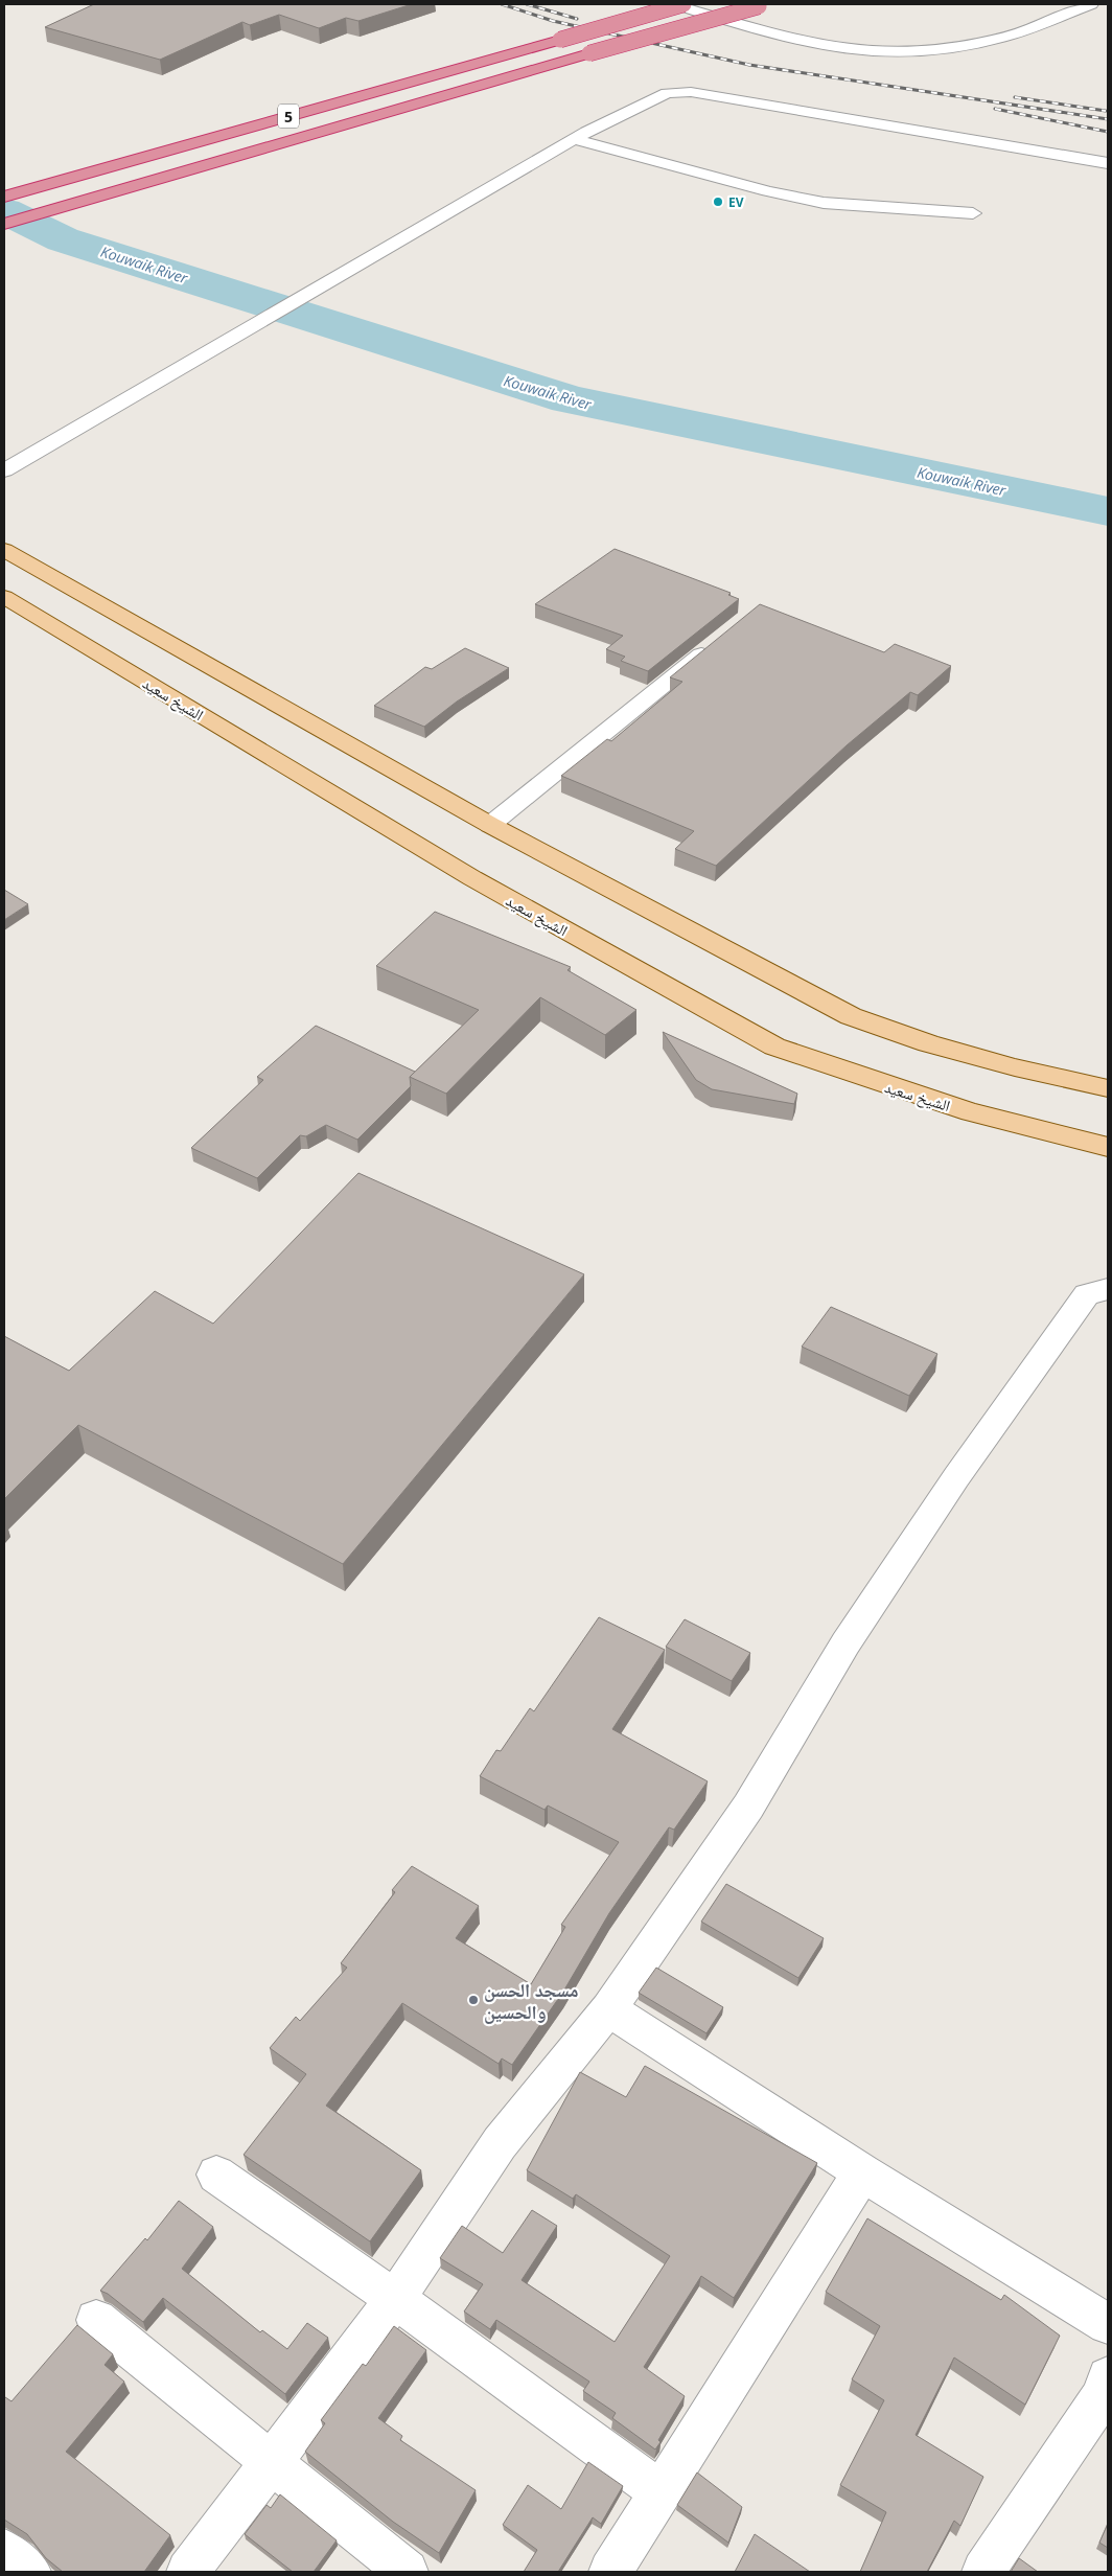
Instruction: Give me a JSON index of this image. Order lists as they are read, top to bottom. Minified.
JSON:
{"streets":{"highway":["5"],"main road":["الشيخ سعيد"]},"water":["Kouwaik River"],"places":["EV","مسجد الحسن والحسين"]}
